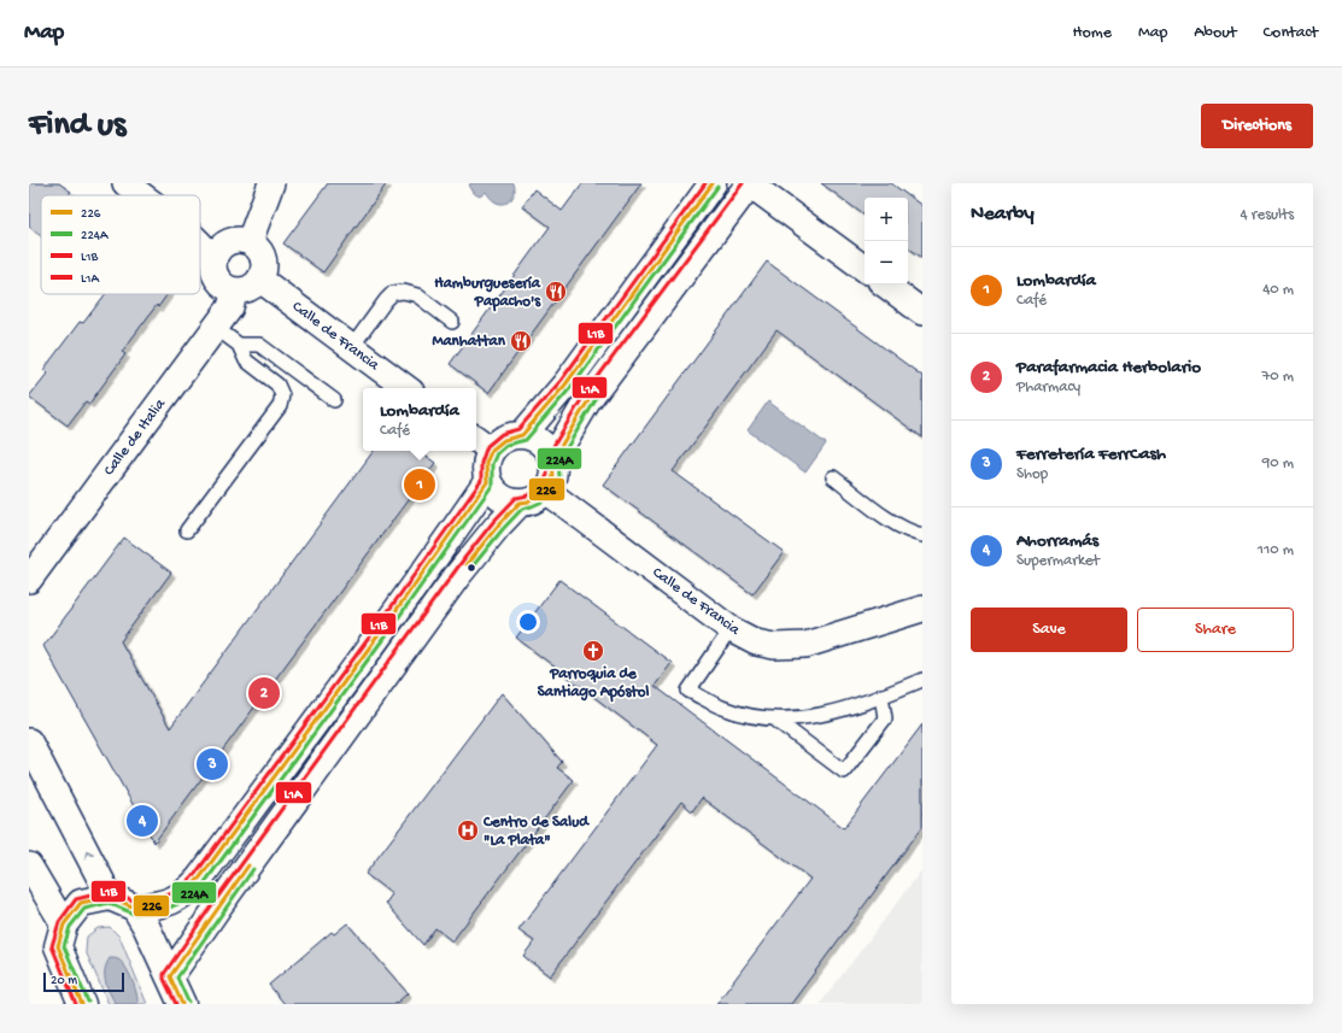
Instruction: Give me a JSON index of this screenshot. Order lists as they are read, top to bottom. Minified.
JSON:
{"streets":{"street":["Calle de Francia","Calle de Italia"]},"crossings":[["Calle de Francia","Calle de Italia"]],"places":{"restaurant":["Hamburguesería Papacho's","Manhattan"],"church":["Parroquia de Santiago Apóstol"],"hospital":["Centro de Salud \"La Plata\""]},"lines":["transit line 226","transit line L1B","transit line L1A","transit line 224A"],"legend":["226","224A","L1B","L1A"],"scale_bar":"20 m","page":{"header":"Map","nav":["Home","Map","About","Contact"],"buttons":["Directions",["Save","Share"]],"title":"Find us","heading":["Nearby","4 results"],"map_buttons":["+","−"],"list":[{"mark":"1","name":"Lombardía","note":"Café","value":"40 m"},{"mark":"2","name":"Parafarmacia Herbolario","note":"Pharmacy","value":"70 m"},{"mark":"3","name":"Ferretería FerrCash","note":"Shop","value":"90 m"},{"mark":"4","name":"Ahorramás","note":"Supermarket","value":"110 m"}],"popup":["Lombardía","Café"],"pins":["1","2","3","4"],"scale":"20 m"}}
